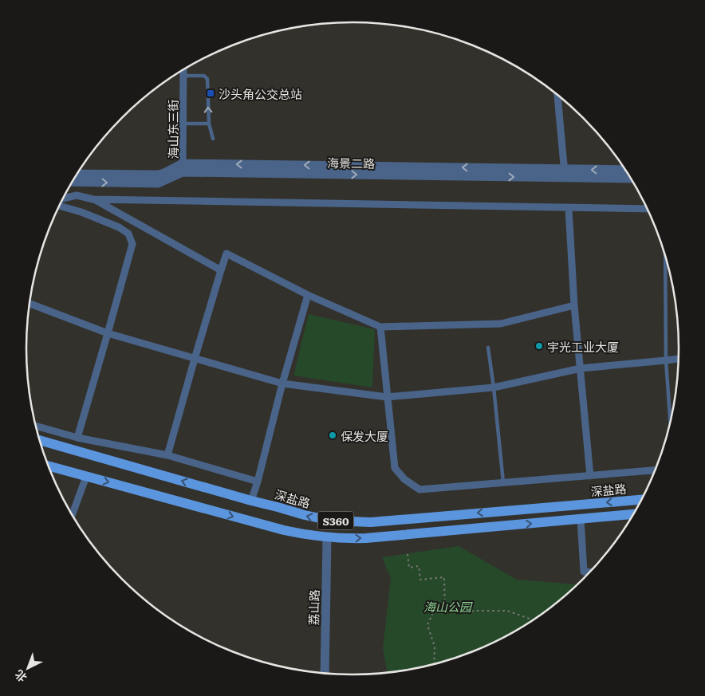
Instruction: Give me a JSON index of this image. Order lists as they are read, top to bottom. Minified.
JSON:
{"streets":{"main road":["深盐路","S360"],"street":["海山东三街","海景二路","荔山路"]},"crossings":[["海山东三街","海景二路"],["S360","荔山路"]],"parks":["海山公园"],"places":{"transit":["沙头角公交总站"],"other":["宇光工业大厦","保发大厦"]},"north":"bottom left"}
